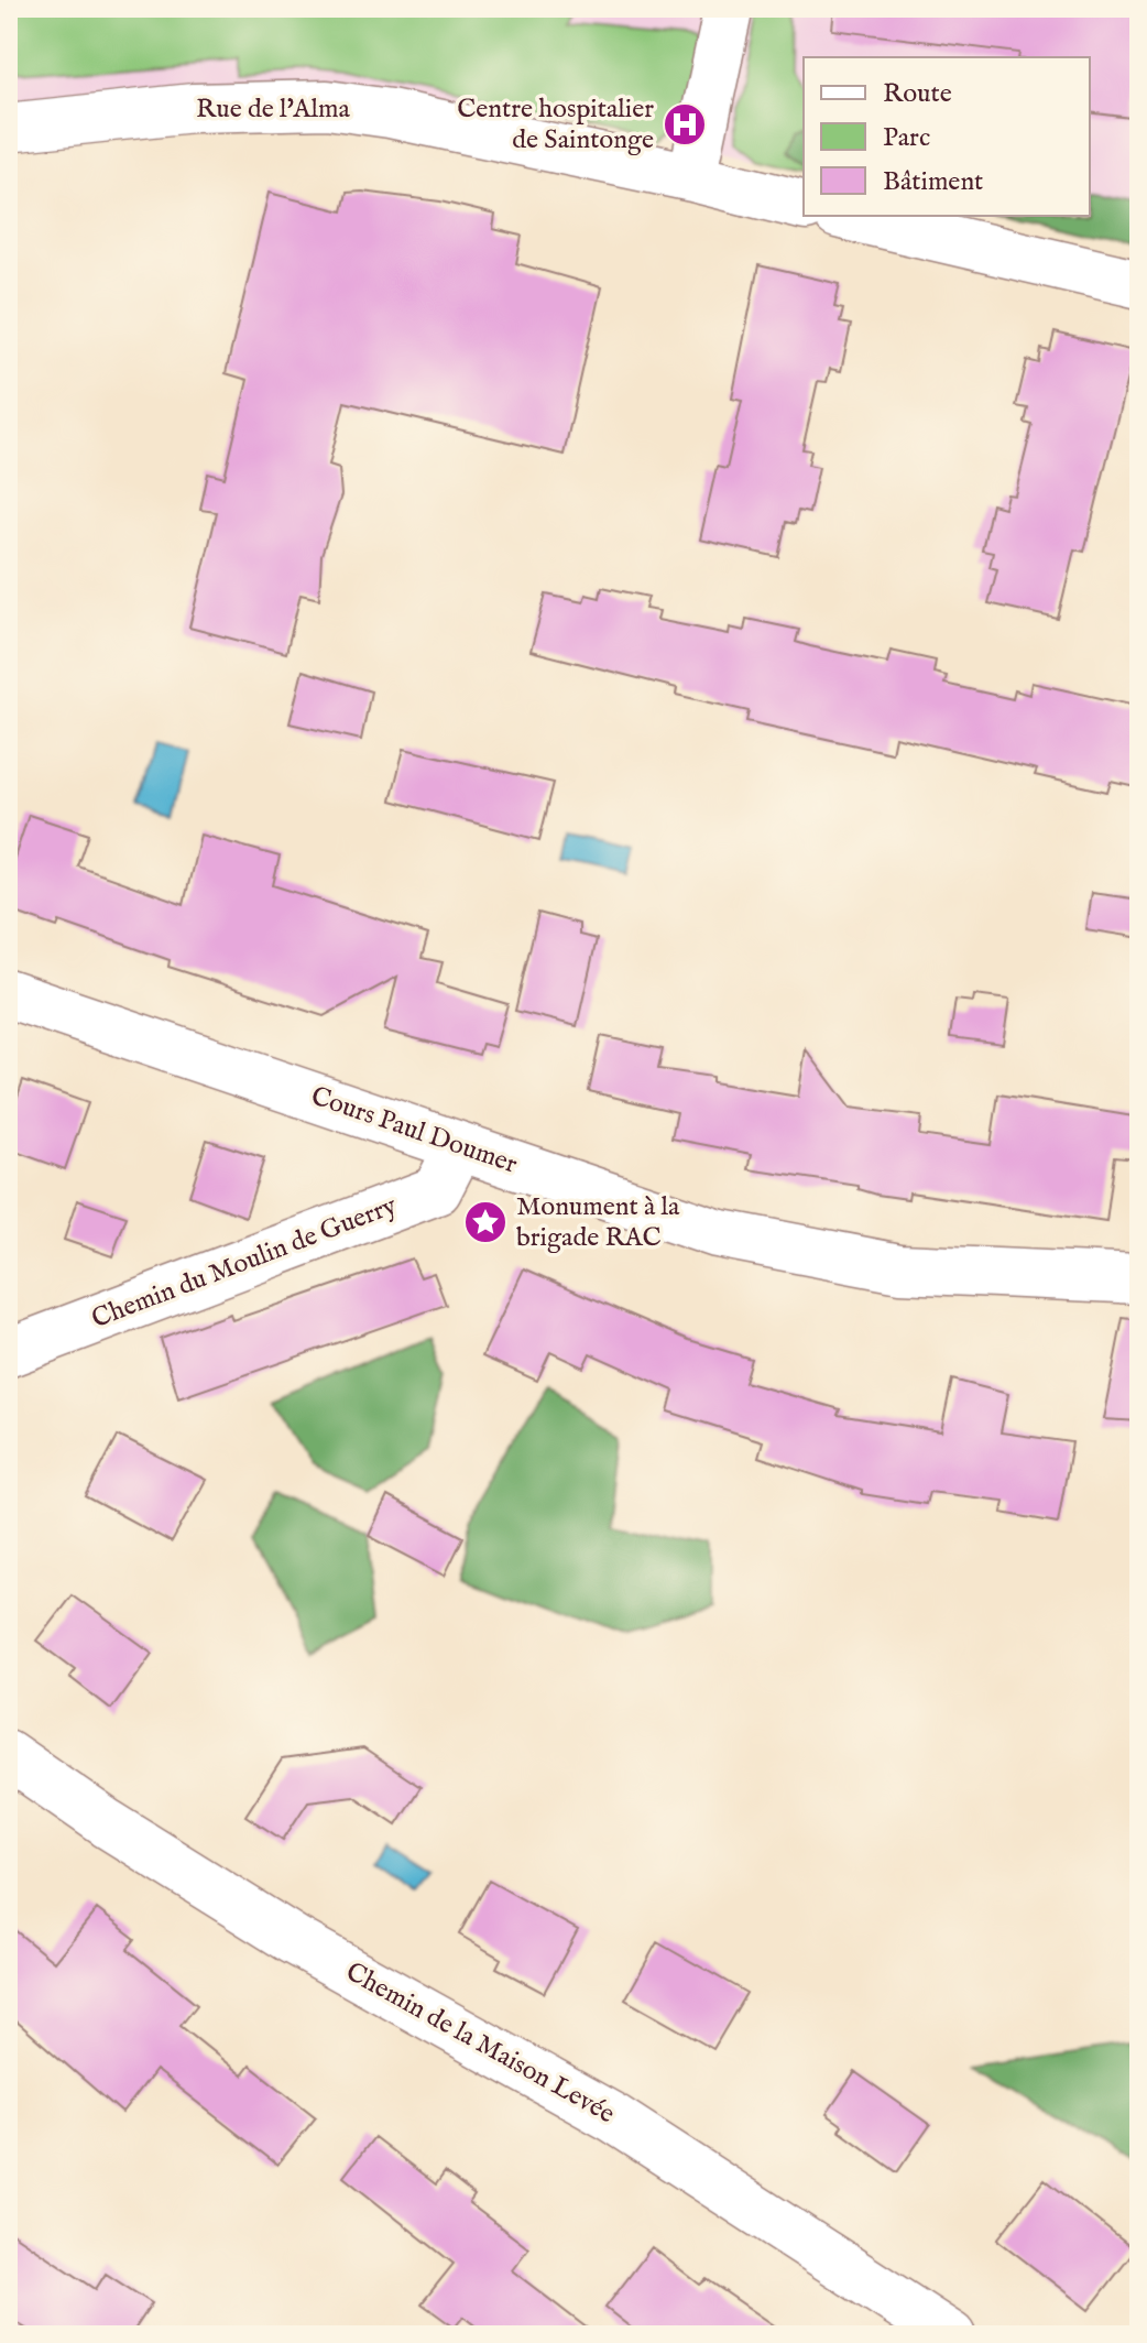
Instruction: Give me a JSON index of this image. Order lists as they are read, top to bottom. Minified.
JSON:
{"streets":{"street":["Rue de l'Alma","Cours Paul Doumer","Chemin du Moulin de Guerry","Chemin de la Maison Levée"]},"crossings":[["Cours Paul Doumer","Chemin du Moulin de Guerry"]],"places":{"hospital":["Centre hospitalier de Saintonge"],"place":["Monument à la brigade RAC"]},"legend":["Route","Parc","Bâtiment"]}
